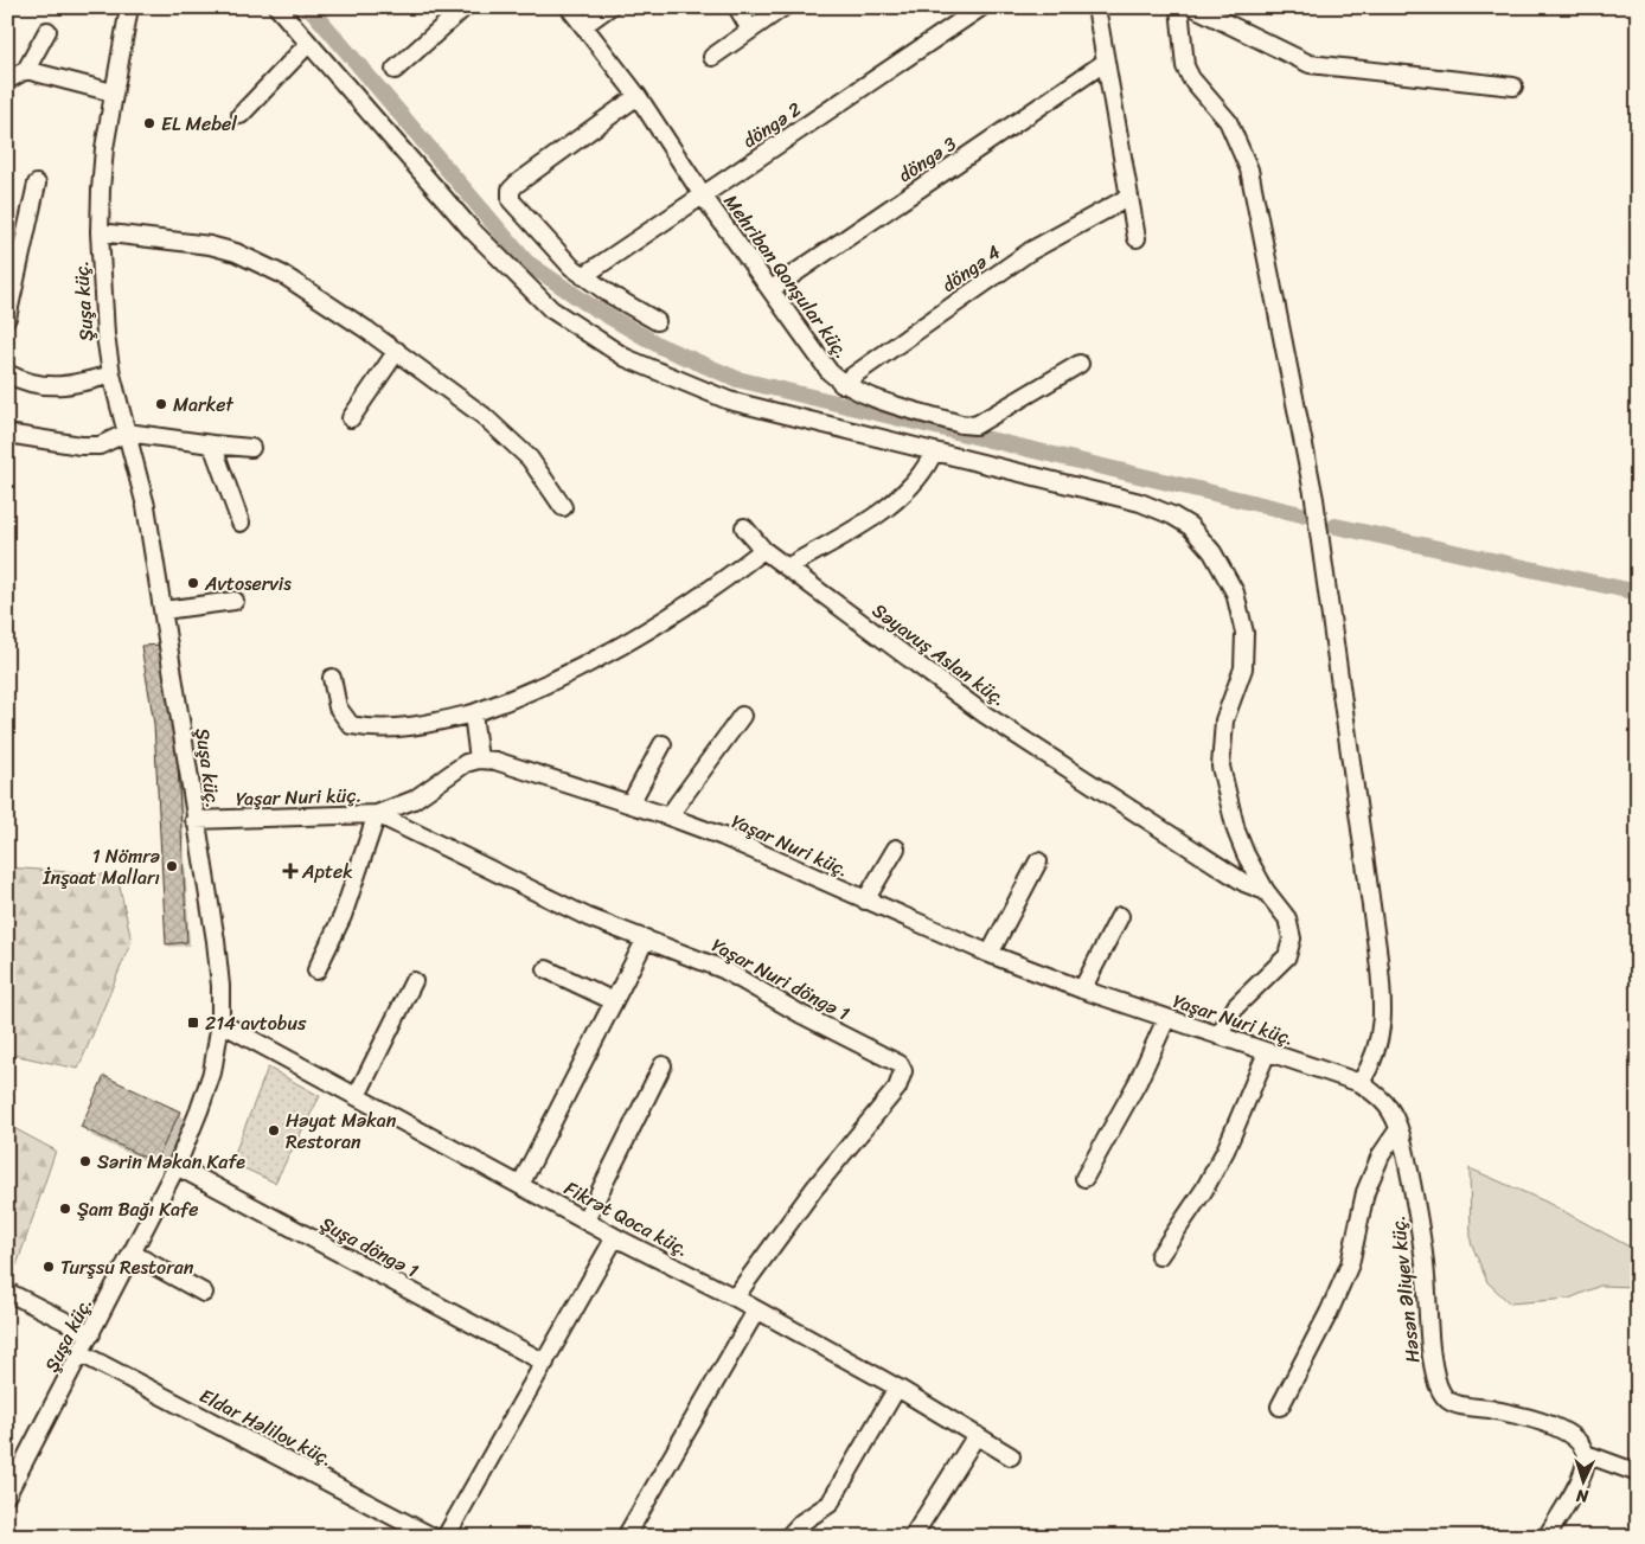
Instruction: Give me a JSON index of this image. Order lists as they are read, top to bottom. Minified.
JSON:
{"streets":{"street":["döngə 2","döngə 3","döngə 4","Mehriban Qonşular küç.","Şuşa küç.","Səyavuş Aslan küç.","Yaşar Nuri küç.","Yaşar Nuri döngə 1","Fikrət Qoca küç.","Şuşa döngə 1","Həsən Əliyev küç.","Eldar Həlilov küç."]},"crossings":[["döngə 2","Mehriban Qonşular küç."],["döngə 3","Mehriban Qonşular küç."],["döngə 4","Mehriban Qonşular küç."],["Şuşa küç.","Yaşar Nuri küç."],["Şuşa küç.","Fikrət Qoca küç."],["Şuşa küç.","Şuşa döngə 1"],["Şuşa küç.","Eldar Həlilov küç."],["Səyavuş Aslan küç.","Yaşar Nuri küç."],["Yaşar Nuri küç.","Yaşar Nuri döngə 1"],["Yaşar Nuri küç.","Həsən Əliyev küç."],["Yaşar Nuri döngə 1","Fikrət Qoca küç."]],"places":{"other":["EL Mebel","Market","Avtoservis","1 Nömrə İnşaat Malları","Həyat Məkan Restoran","Sərin Məkan Kafe","Şam Bağı Kafe","Turşsu Restoran"],"health":["Aptek"],"transit":["214 avtobus"]},"north":"bottom"}
